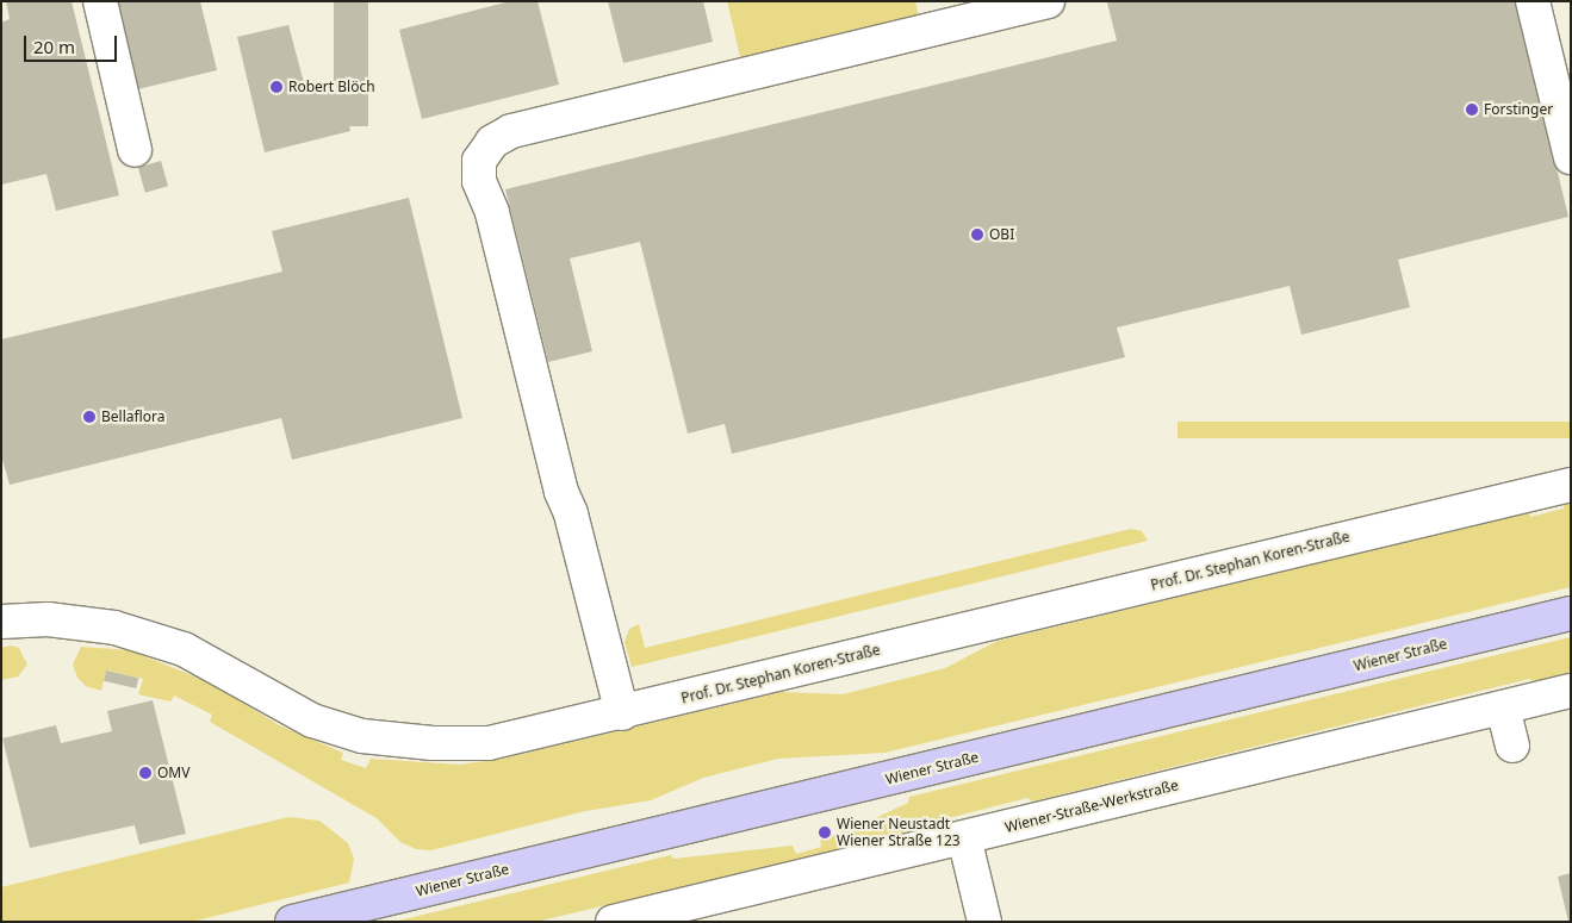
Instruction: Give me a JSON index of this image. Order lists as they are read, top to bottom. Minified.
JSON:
{"streets":{"main road":["Wiener Straße"],"street":["Prof. Dr. Stephan Koren-Straße","Wiener-Straße-Werkstraße"]},"places":["Robert Blöch","Forstinger","OBI","Bellaflora","OMV","Wiener Neustadt Wiener Straße 123"],"scale_bar":"20 m"}
